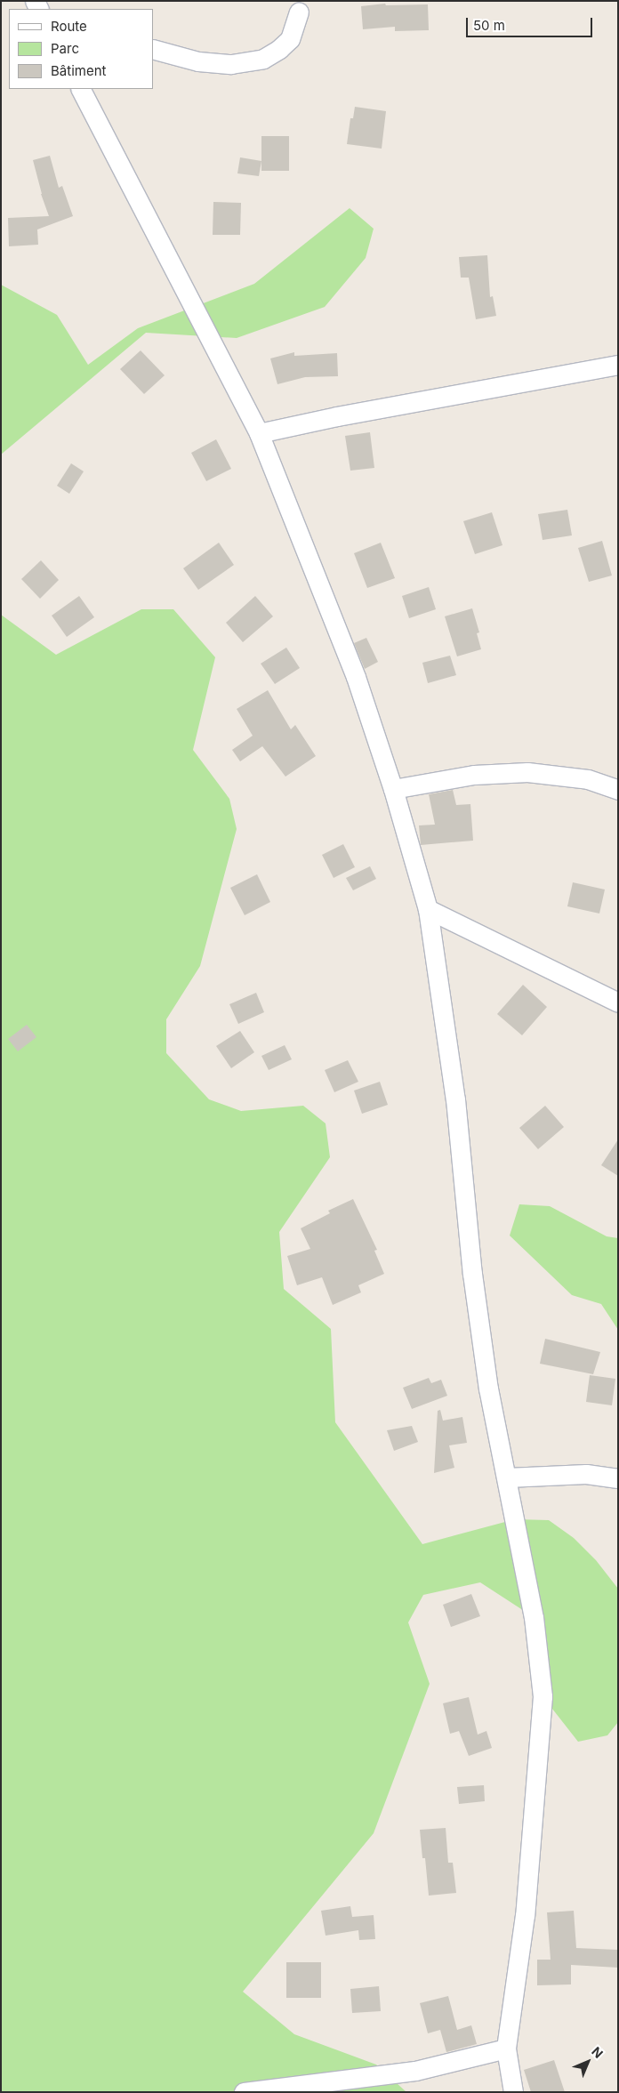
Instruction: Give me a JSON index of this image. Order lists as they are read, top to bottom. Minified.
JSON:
{"legend":["Route","Parc","Bâtiment"],"scale_bar":"50 m","north":"top right"}
